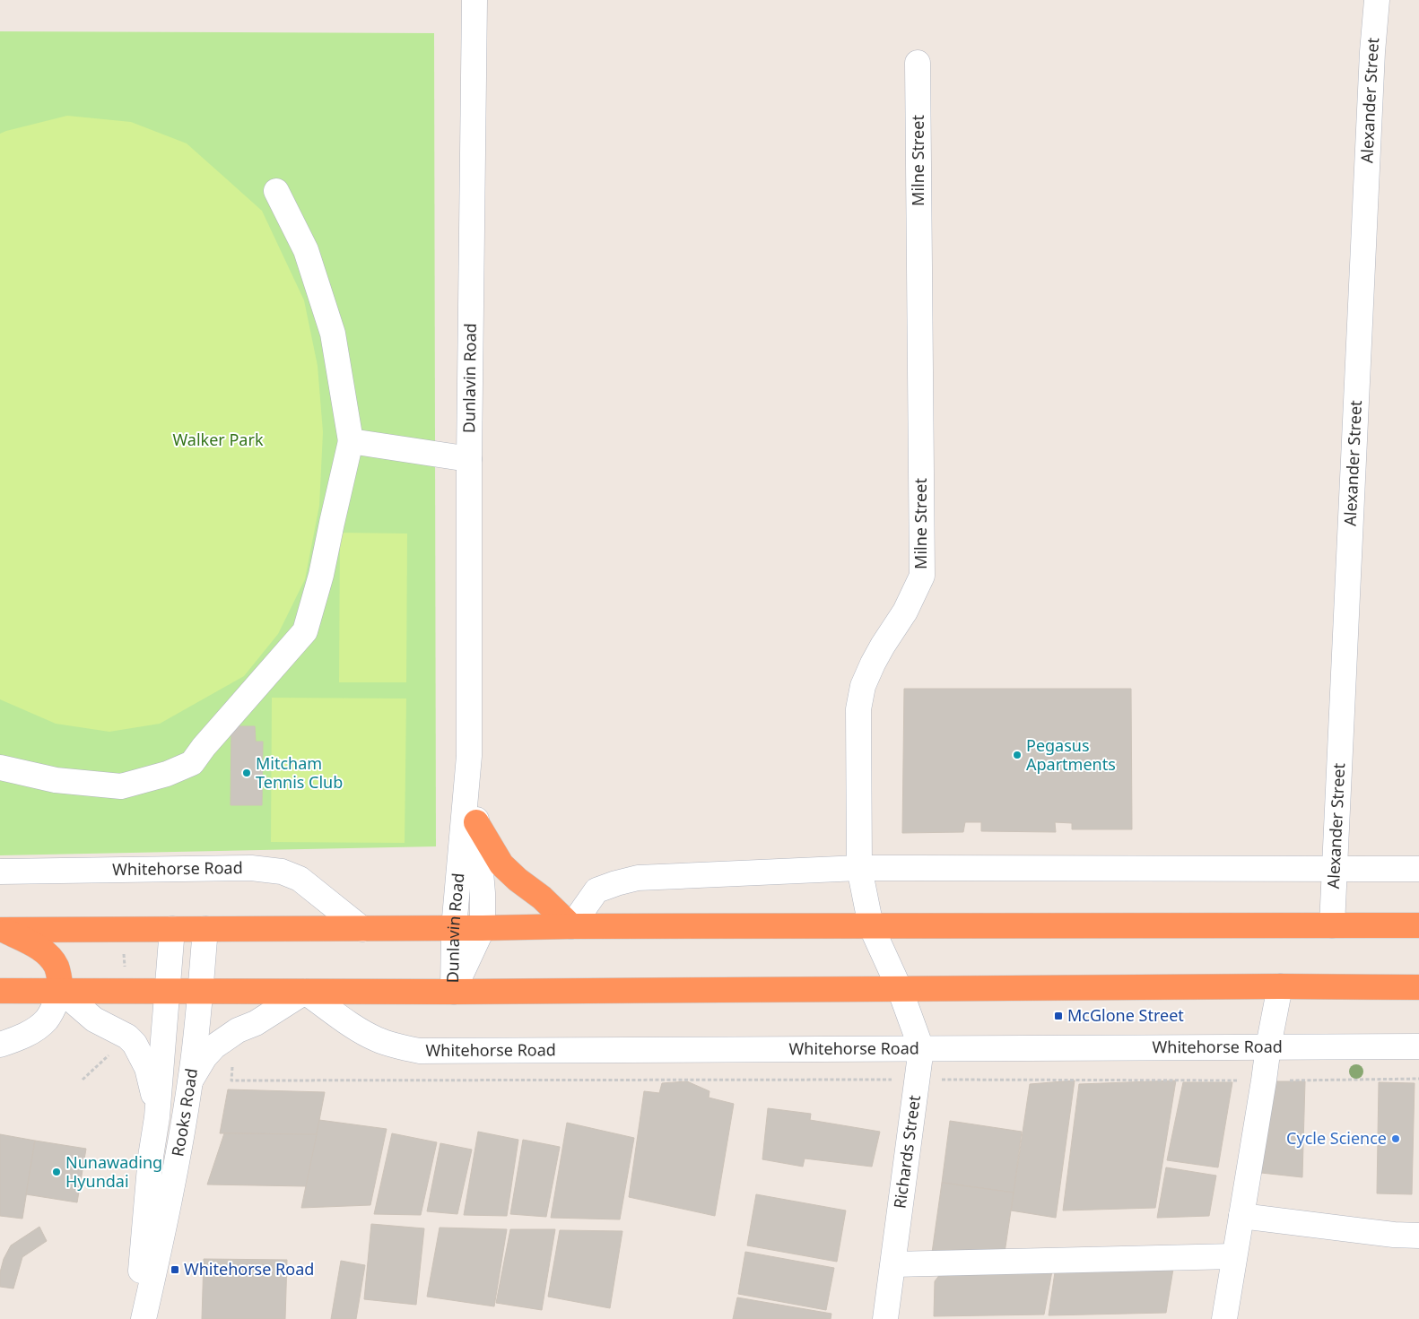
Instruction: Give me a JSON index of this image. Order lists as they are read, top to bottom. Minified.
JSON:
{"streets":{"street":["Alexander Street","Milne Street","Dunlavin Road","Whitehorse Road","Rooks Road","Richards Street"]},"crossings":[["Milne Street","Richards Street"],["Whitehorse Road","Richards Street"]],"parks":["Walker Park"],"places":{"other":["Pegasus Apartments","Mitcham Tennis Club","Cycle Science","Nunawading Hyundai"],"transit":["McGlone Street","Whitehorse Road"]}}
